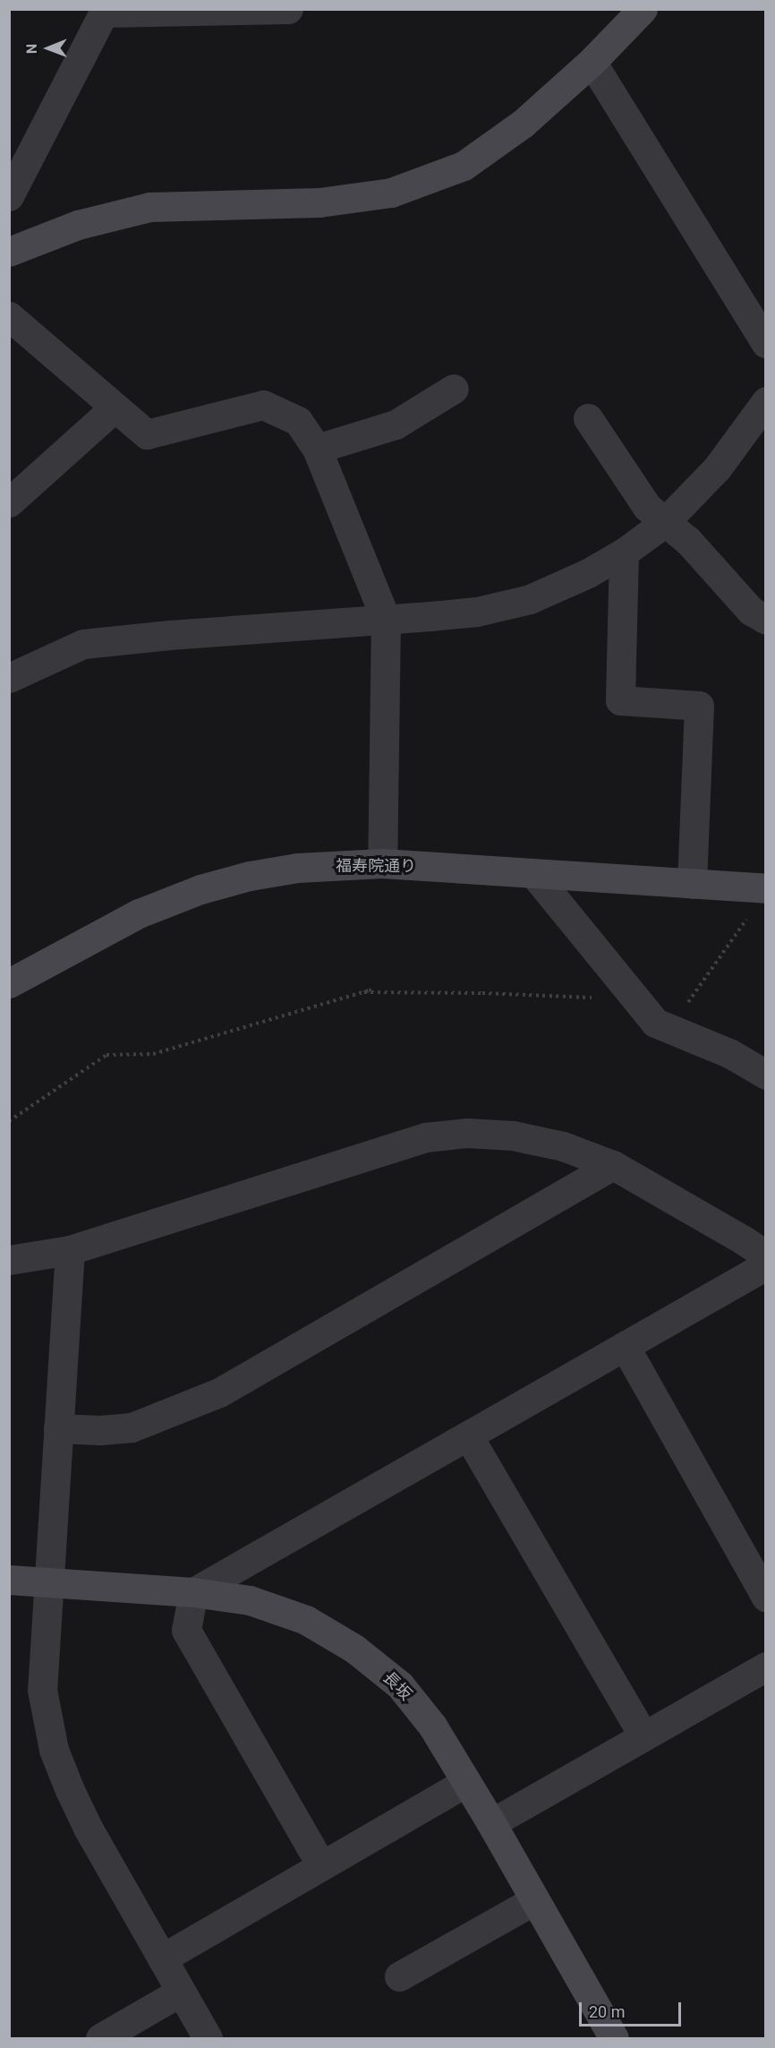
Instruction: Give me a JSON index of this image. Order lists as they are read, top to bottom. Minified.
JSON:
{"streets":{"street":["福寿院通り","長坂"]},"scale_bar":"20 m","north":"left"}
